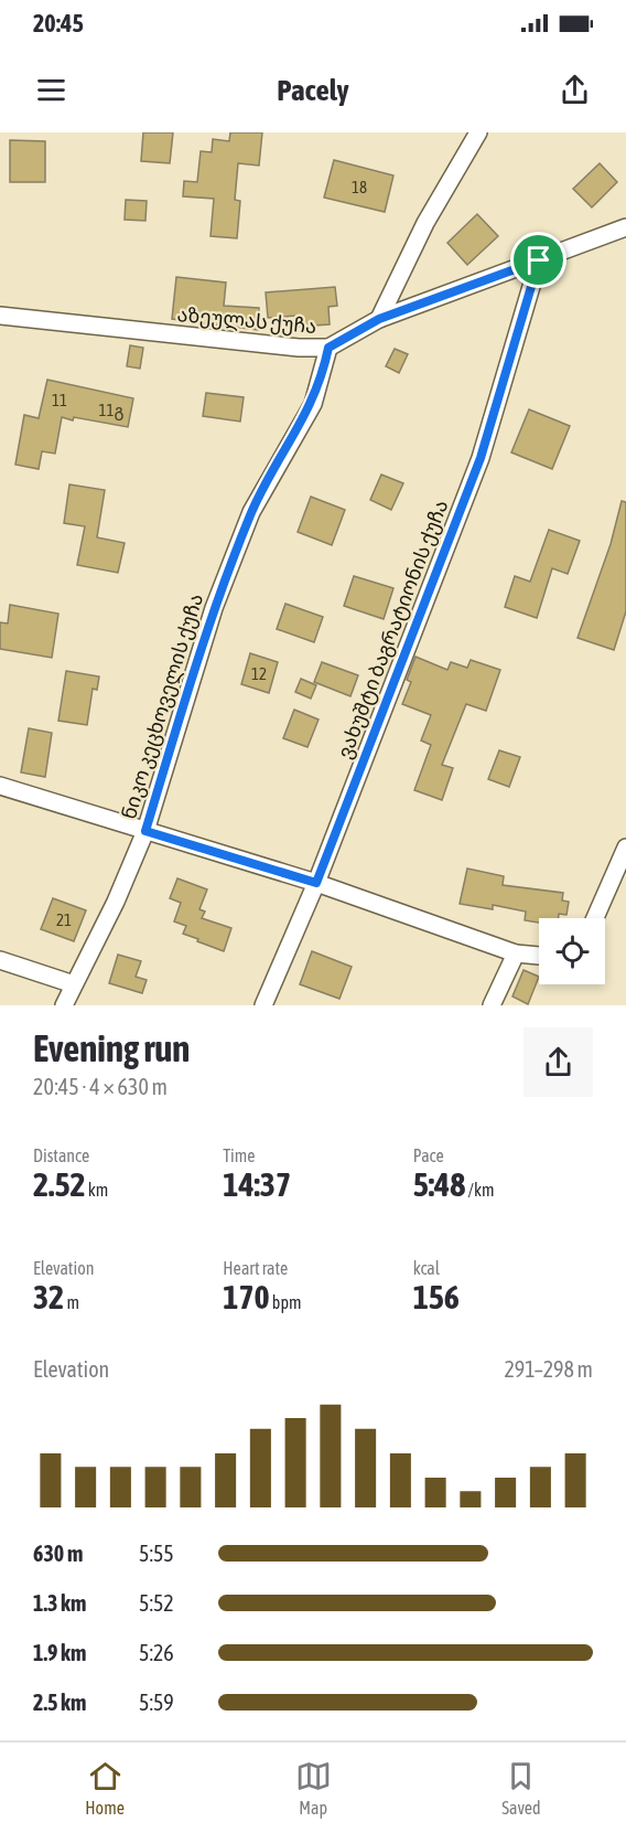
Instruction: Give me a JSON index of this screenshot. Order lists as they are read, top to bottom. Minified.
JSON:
{"streets":{"street":["აზეულას ქუჩა","ვახუშტი ბაგრატიონის ქუჩა","ნიკო კეცხოველის ქუჩა"]},"crossings":[["აზეულას ქუჩა","ვახუშტი ბაგრატიონის ქუჩა"],["აზეულას ქუჩა","ნიკო კეცხოველის ქუჩა"]],"house_numbers":["18","11","11გ","12","21"],"page":{"status":"20:45","header":"Pacely","heading":["Evening run","20:45 · 4 × 630 m"],"stats":[["Distance","2.52 km"],["Time","14:37"],["Pace","5:48 /km"],["Elevation","32 m"],["Heart rate","170 bpm"],["kcal","156"]],"chart":["Elevation","291–298 m"],"list":[{"name":"630 m","note":"5:55"},{"name":"1.3 km","note":"5:52"},{"name":"1.9 km","note":"5:26"},{"name":"2.5 km","note":"5:59"}],"tabs":["Home","Map","Saved"]}}
